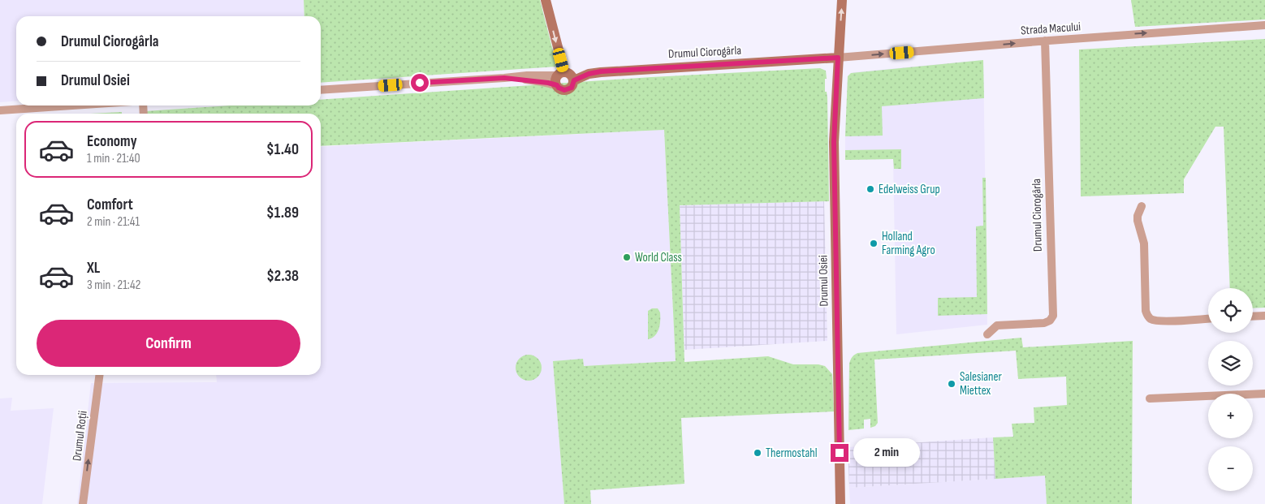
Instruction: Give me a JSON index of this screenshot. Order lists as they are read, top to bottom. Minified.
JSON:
{"streets":{"street":["Strada Macului","Drumul Ciorogârla","Drumul Osiei","Drumul Roții"]},"crossings":[["Strada Macului","Drumul Ciorogârla"],["Strada Macului","Drumul Osiei"],["Drumul Ciorogârla","Drumul Osiei"]],"one_way":["Strada Macului","Drumul Roții"],"places":["Edelweiss Grup","Holland Farming Agro","World Class","Salesianer Miettex","Thermostahl"],"page":{"banner":["Drumul Ciorogârla","Drumul Osiei"],"list":[{"name":"Economy","note":"1 min · 21:40","value":"$1.40"},{"name":"Comfort","note":"2 min · 21:41","value":"$1.89"},{"name":"XL","note":"3 min · 21:42","value":"$2.38"}],"map_buttons":["+","−"],"buttons":"Confirm","bubble":"2 min"}}
